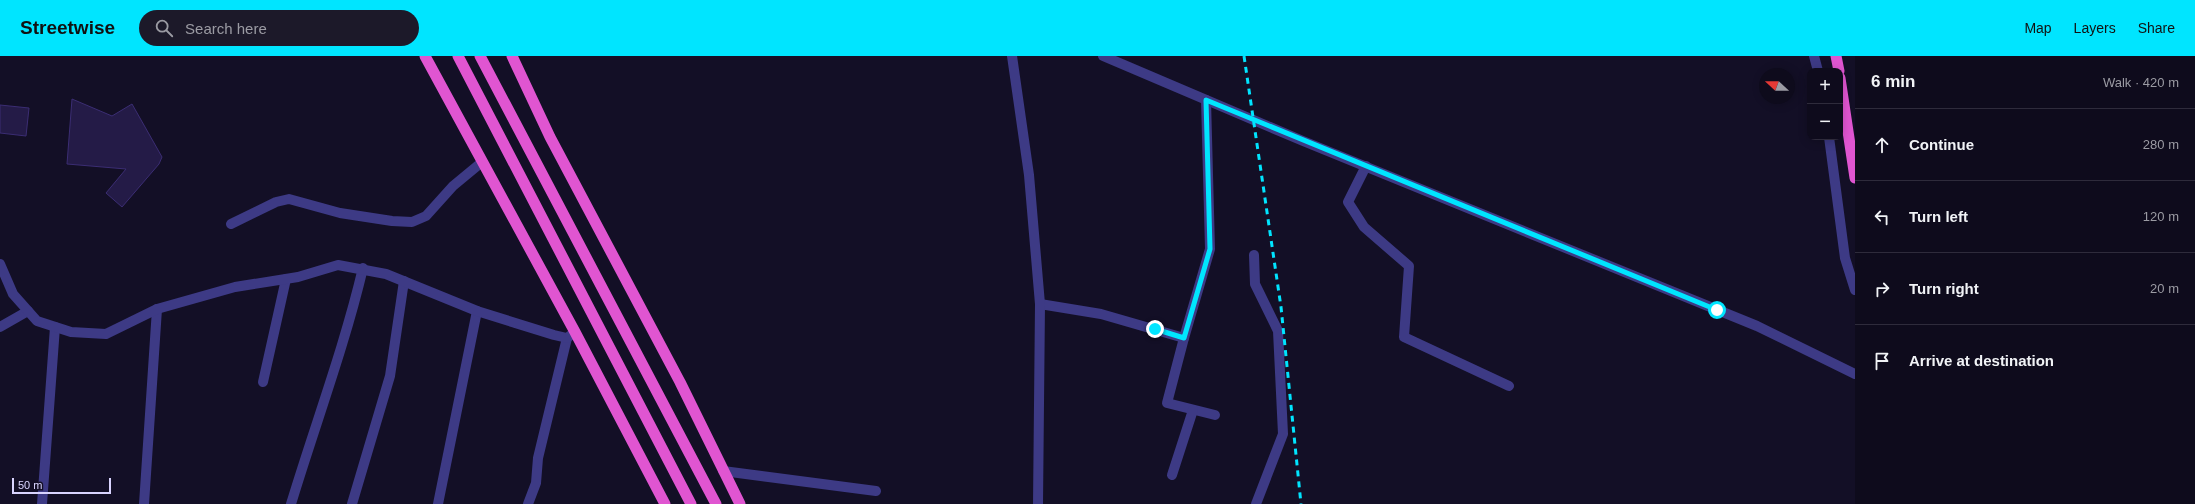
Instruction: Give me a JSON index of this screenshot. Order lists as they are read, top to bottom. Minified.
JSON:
{"scale_bar":"50 m","north":"left","page":{"header":"Streetwise","search":"Search here","nav":["Map","Layers","Share"],"heading":["6 min","Walk · 420 m"],"map_buttons":["+","−"],"list":[["Continue","280 m"],["Turn left","120 m"],["Turn right","20 m"],"Arrive at destination"],"scale":"50 m"}}
